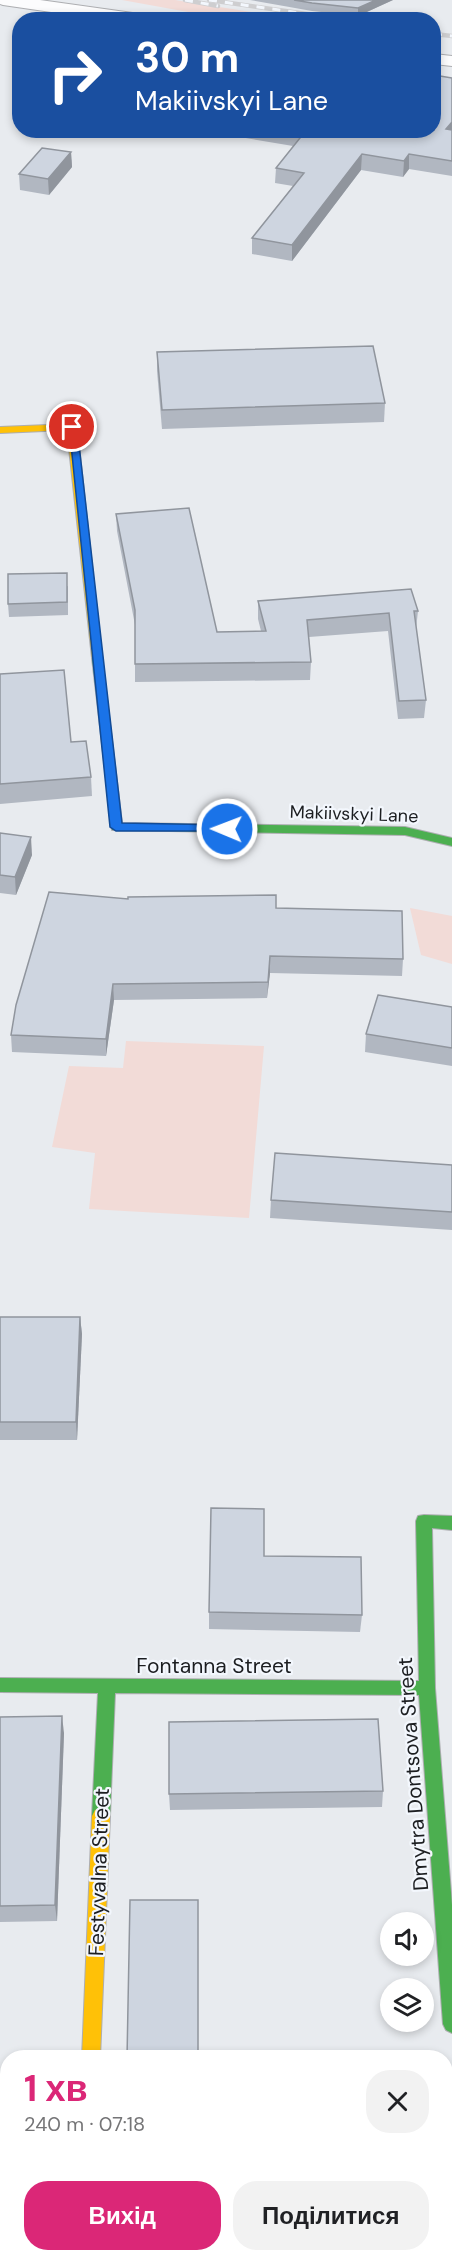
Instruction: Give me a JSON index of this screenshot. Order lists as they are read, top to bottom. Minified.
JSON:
{"streets":{"street":["Makiivskyi Lane","Fontanna Street","Dmytra Dontsova Street","Festyvalna Street"]},"crossings":[["Fontanna Street","Dmytra Dontsova Street"],["Fontanna Street","Festyvalna Street"]],"page":{"turn":["30 m","Makiivskyi Lane"],"heading":["1 хв","240 m · 07:18"],"buttons":["Вихід","Поділитися"]}}
